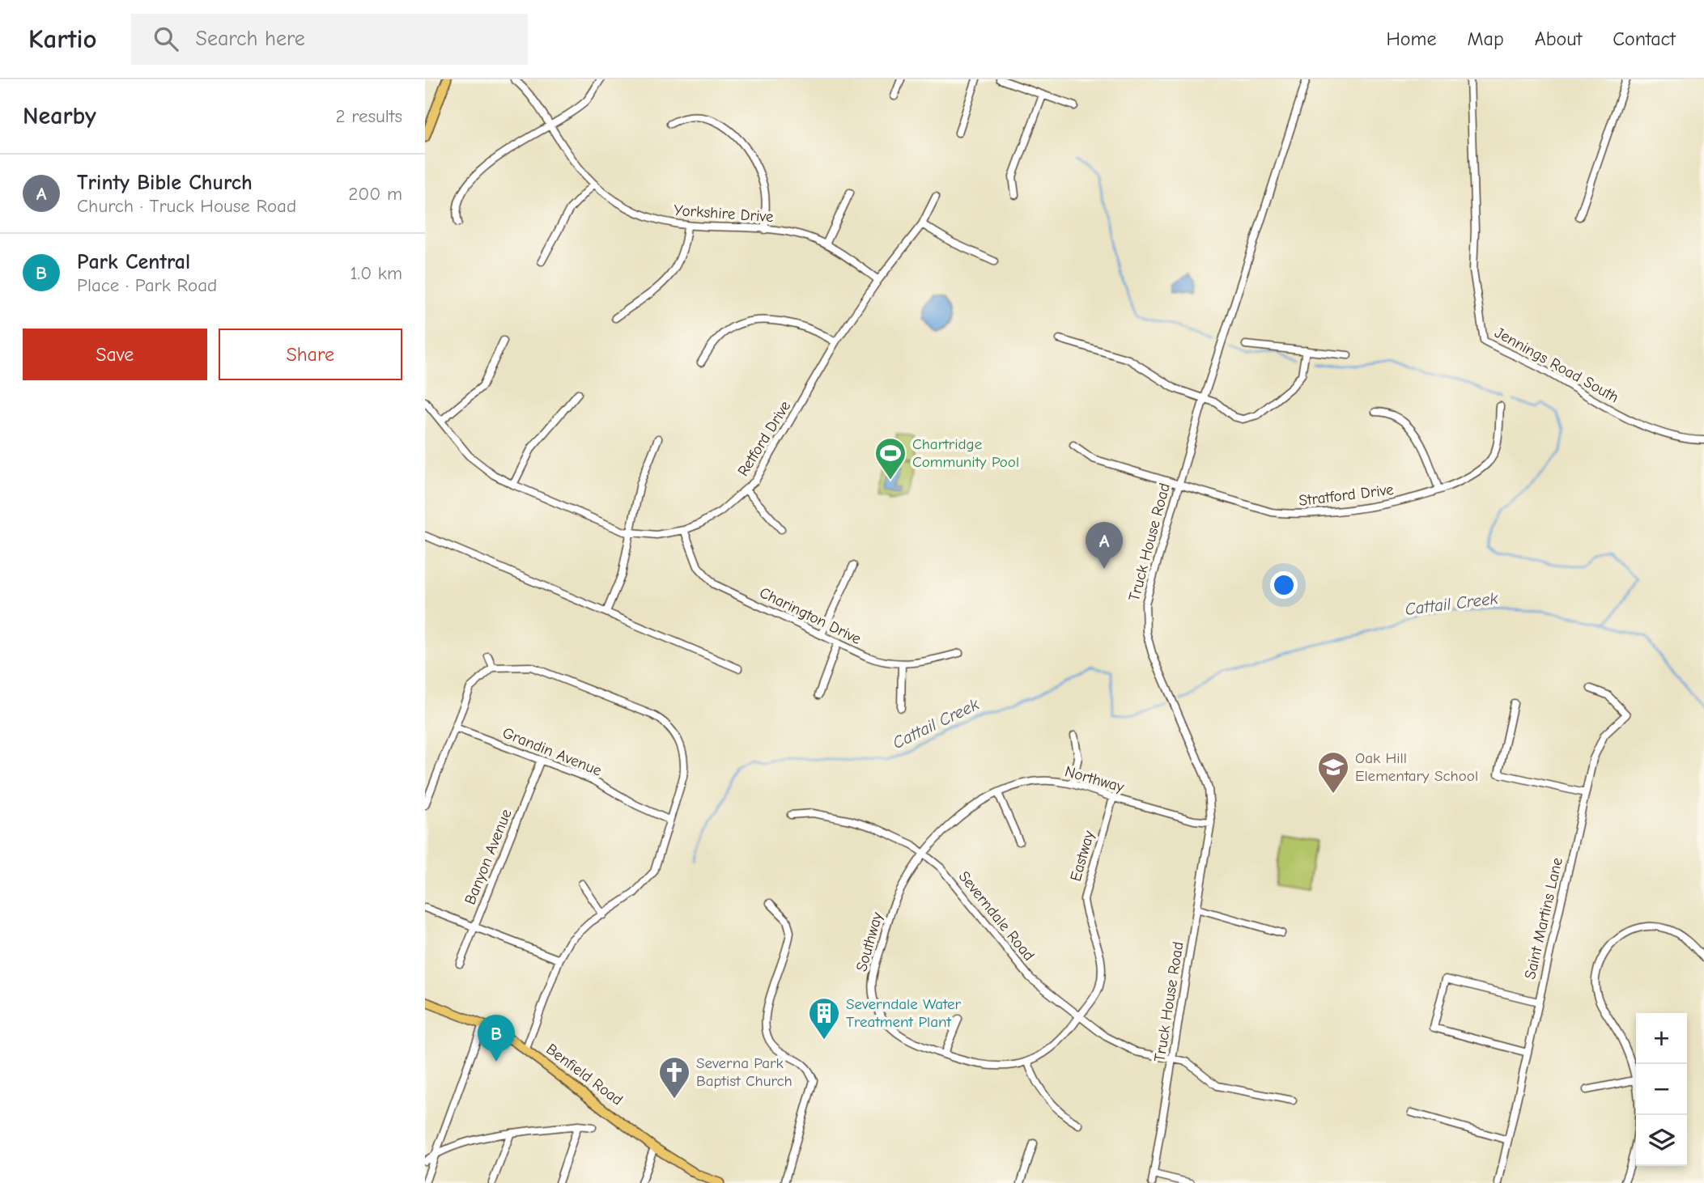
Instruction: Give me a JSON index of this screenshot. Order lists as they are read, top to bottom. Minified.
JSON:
{"streets":{"main road":["Benfield Road"],"street":["Yorkshire Drive","Jennings Road South","Retford Drive","Stratford Drive","Truck House Road","Charington Drive","Grandin Avenue","Northway","Eastway","Banyon Avenue","Severndale Road","Saint Martins Lane","Southway"]},"crossings":[["Yorkshire Drive","Retford Drive"],["Retford Drive","Charington Drive"],["Stratford Drive","Truck House Road"],["Truck House Road","Northway"],["Truck House Road","Severndale Road"],["Grandin Avenue","Banyon Avenue"],["Northway","Eastway"],["Northway","Severndale Road"],["Northway","Southway"],["Eastway","Severndale Road"],["Eastway","Southway"],["Severndale Road","Southway"]],"water":["Cattail Creek"],"places":{"sports":["Chartridge Community Pool"],"school or university":["Oak Hill Elementary School"],"building":["Severndale Water Treatment Plant"],"church":["Severna Park Baptist Church"]},"page":{"header":"Kartio","search":"Search here","nav":["Home","Map","About","Contact"],"heading":["Nearby","2 results"],"list":[{"mark":"A","name":"Trinty Bible Church","note":"Church · Truck House Road","value":"200 m"},{"mark":"B","name":"Park Central","note":"Place · Park Road","value":"1.0 km"}],"buttons":["Save","Share"],"pins":["A","B"],"map_buttons":["+","−"]}}
